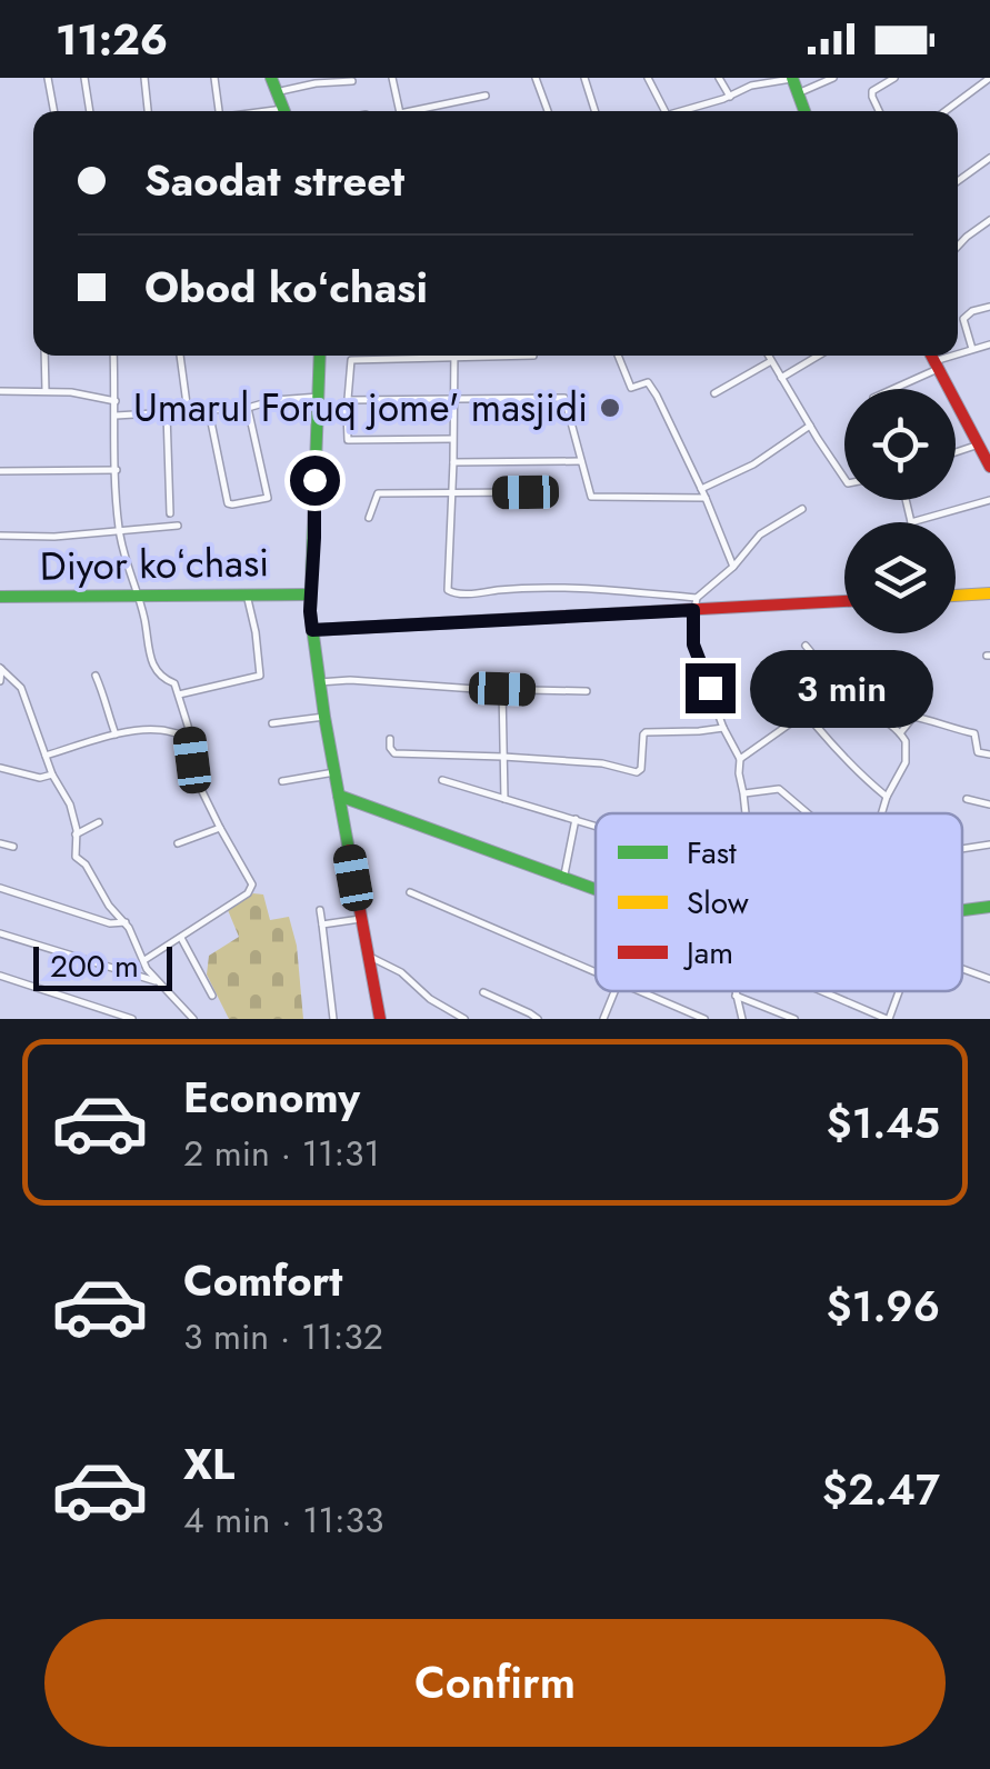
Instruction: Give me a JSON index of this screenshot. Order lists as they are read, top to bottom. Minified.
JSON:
{"streets":{"street":["Diyor koʻchasi"]},"places":["Umarul Foruq jome' masjidi"],"legend":["Fast","Slow","Jam"],"scale_bar":"200 m","page":{"status":"11:26","banner":["Saodat street","Obod koʻchasi"],"bubble":"3 min","scale":"200 m","list":[{"name":"Economy","note":"2 min · 11:31","value":"$1.45"},{"name":"Comfort","note":"3 min · 11:32","value":"$1.96"},{"name":"XL","note":"4 min · 11:33","value":"$2.47"}],"buttons":"Confirm"}}
